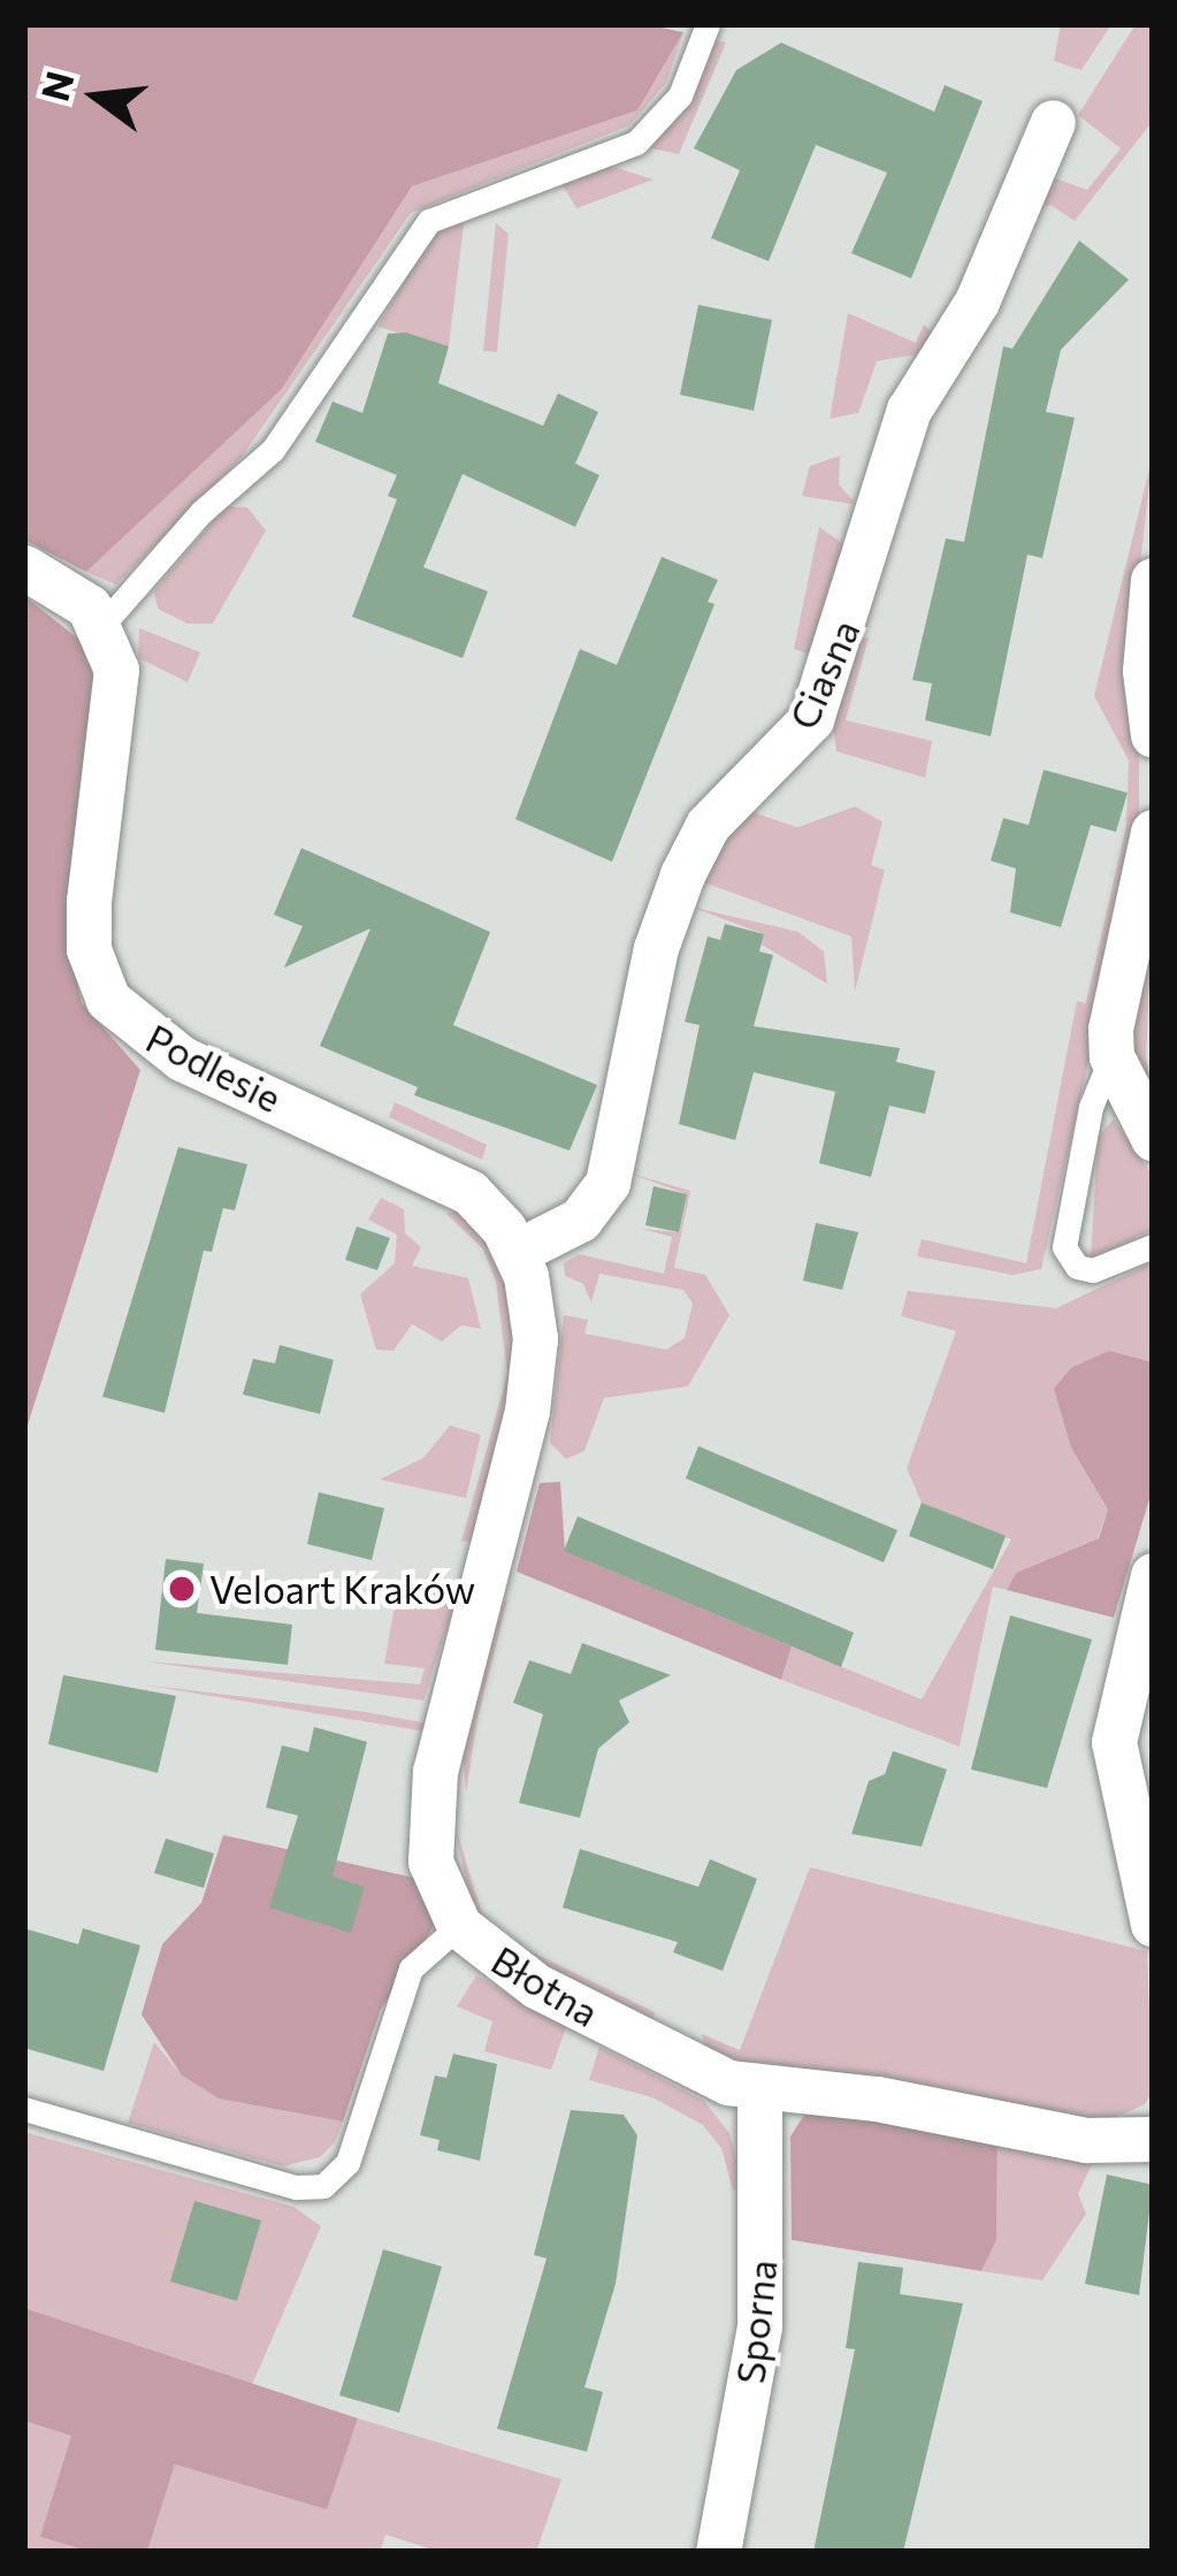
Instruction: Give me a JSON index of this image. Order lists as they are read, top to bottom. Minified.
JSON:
{"streets":{"street":["Ciasna","Podlesie","Błotna","Sporna"]},"crossings":[["Ciasna","Podlesie"],["Ciasna","Błotna"],["Podlesie","Błotna"],["Błotna","Sporna"]],"places":["Veloart Kraków"],"north":"left"}
